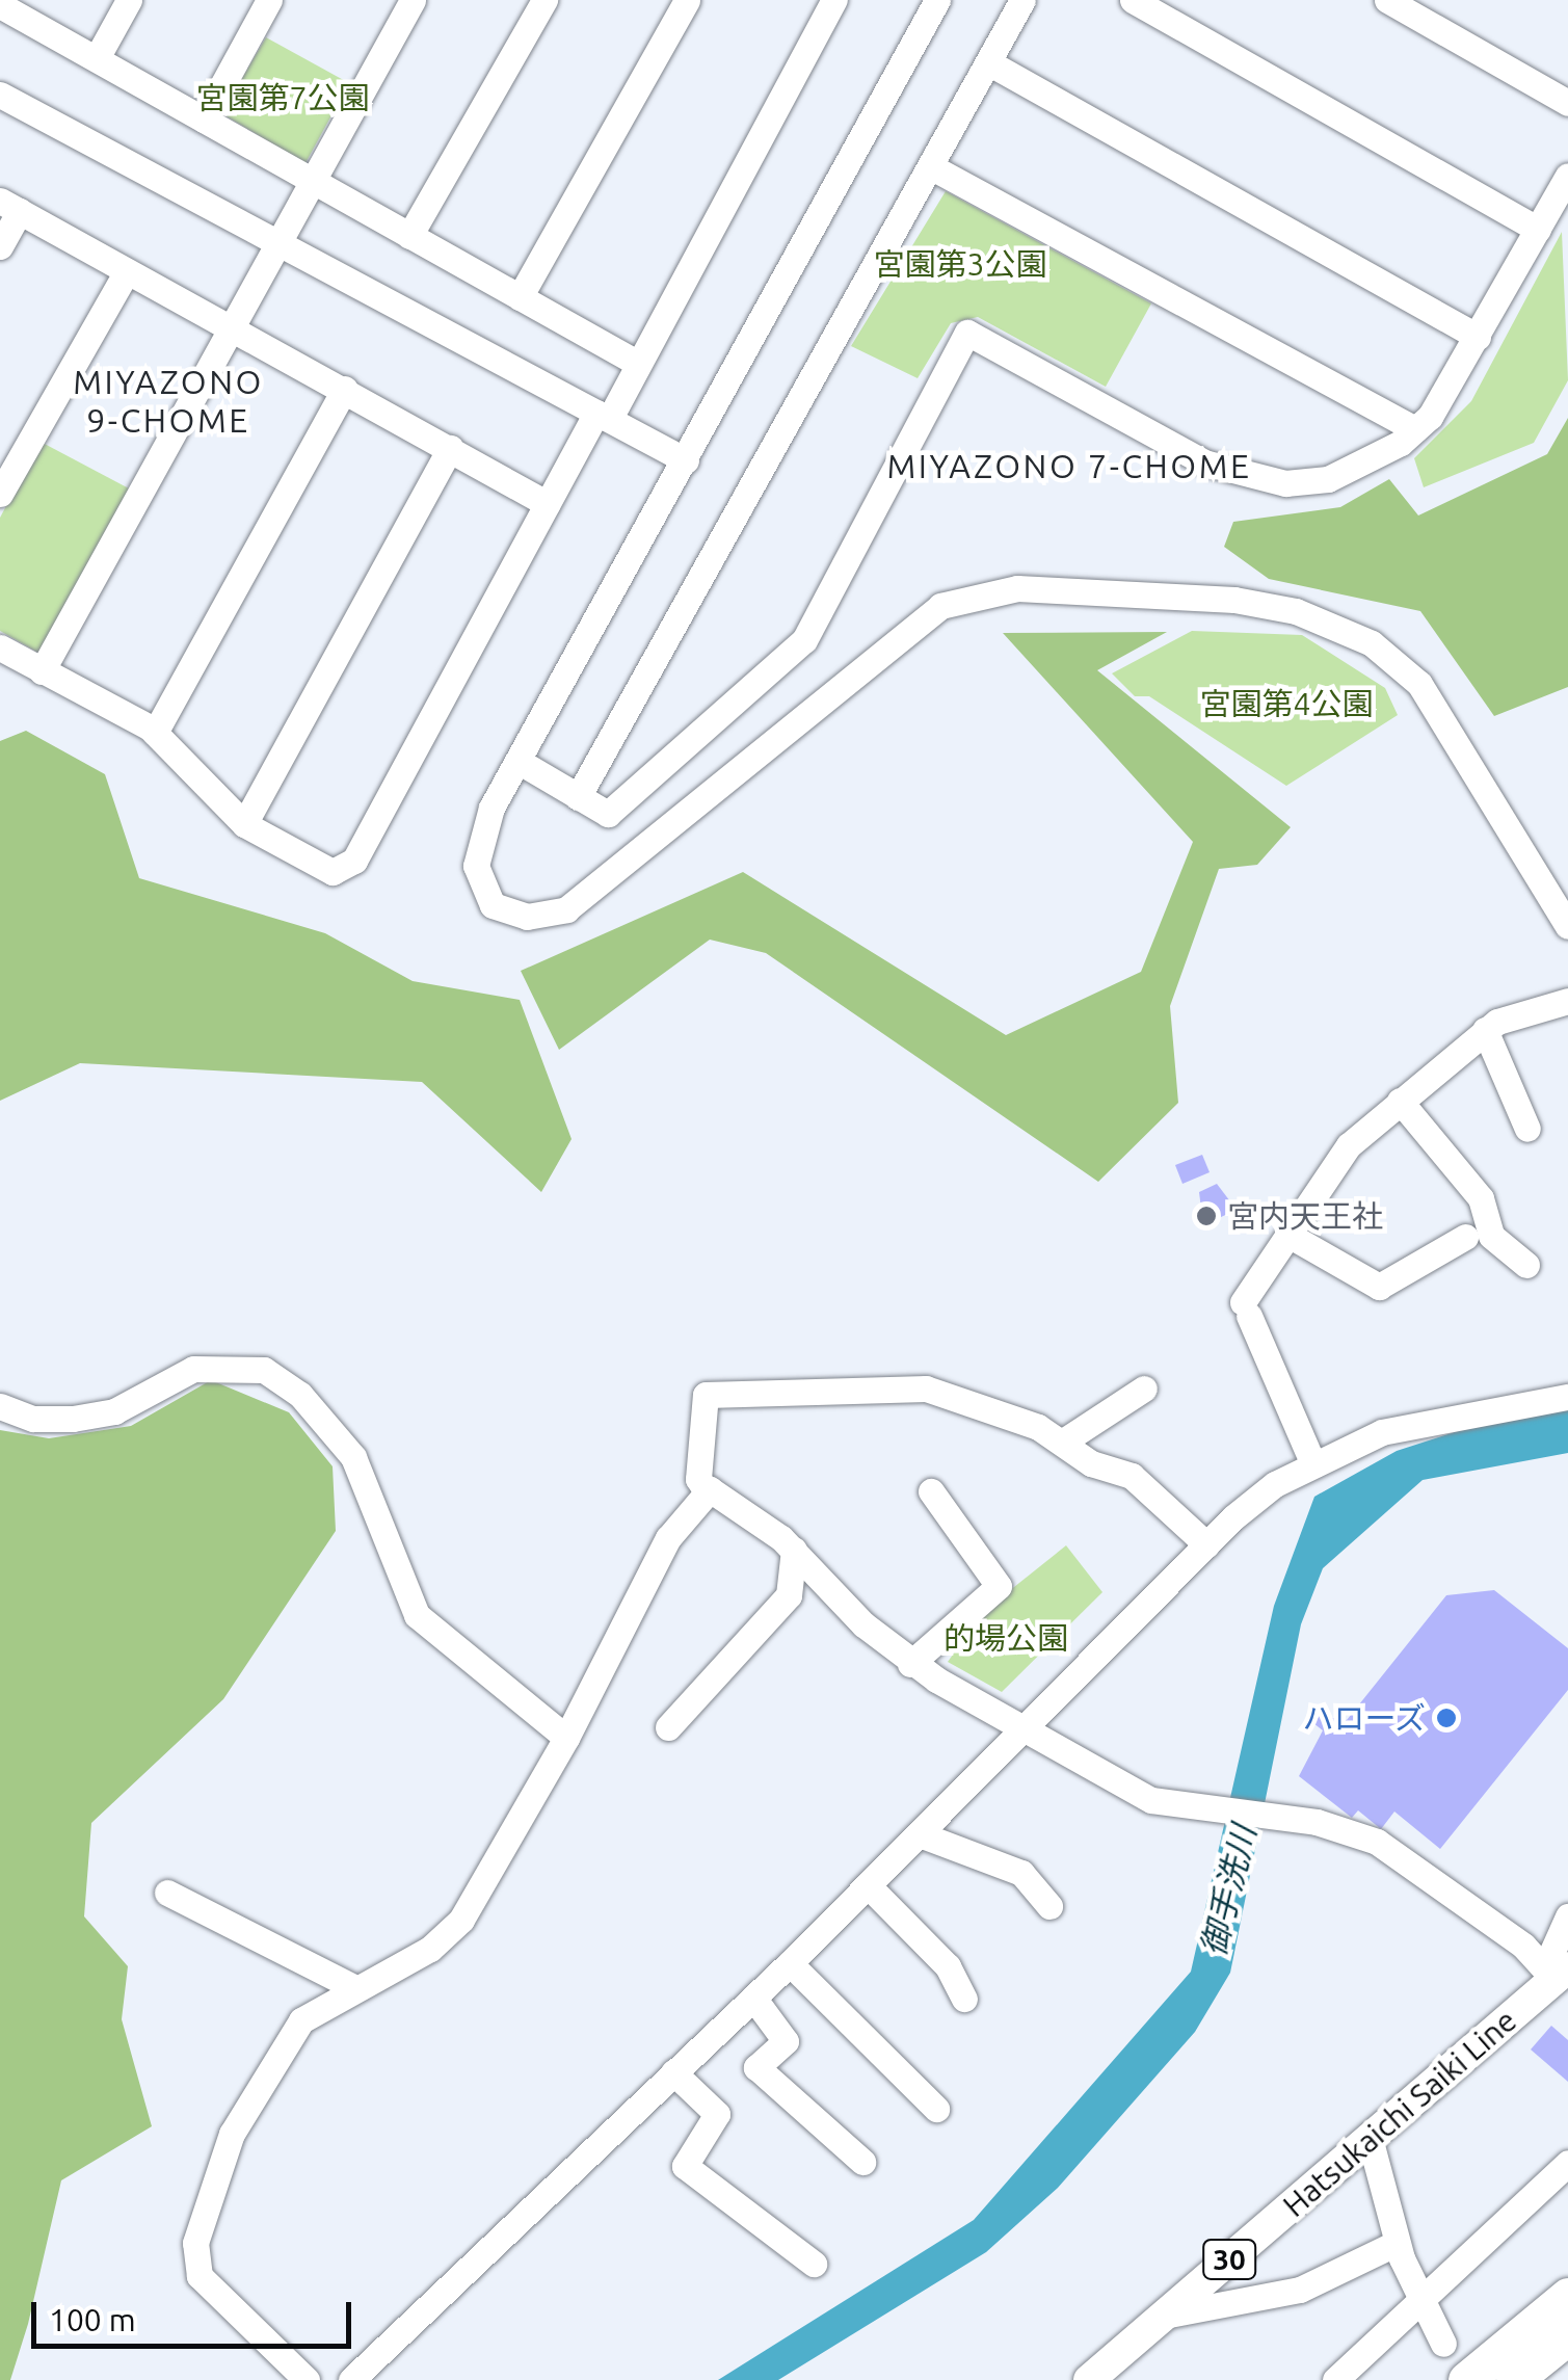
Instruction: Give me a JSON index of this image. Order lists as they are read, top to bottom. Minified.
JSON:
{"streets":{"main road":["Hatsukaichi Saiki Line","30"]},"districts":["MIYAZONO 9-CHOME","MIYAZONO 7-CHOME"],"water":["御手洗川"],"parks":["宮園第7公園","宮園第3公園","宮園第4公園","的場公園"],"places":["宮内天王社","ハローズ"],"scale_bar":"100 m"}
